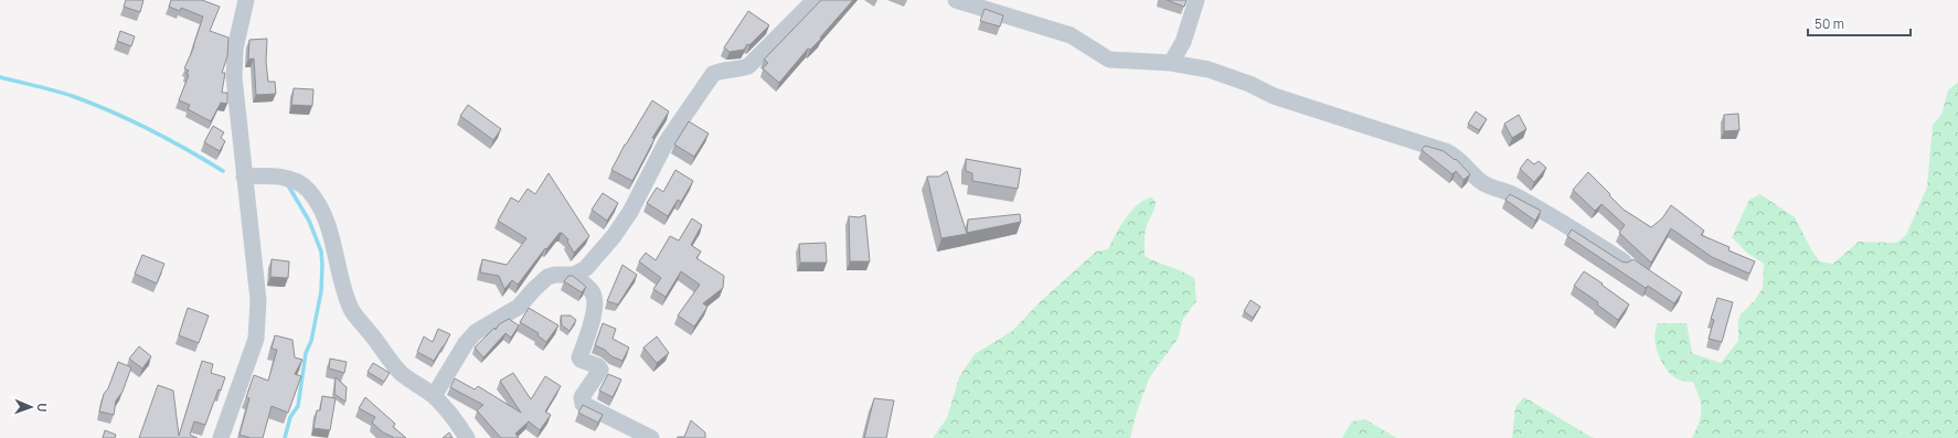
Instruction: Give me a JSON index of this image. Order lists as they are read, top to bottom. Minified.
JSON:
{"scale_bar":"50 m","north":"right"}
